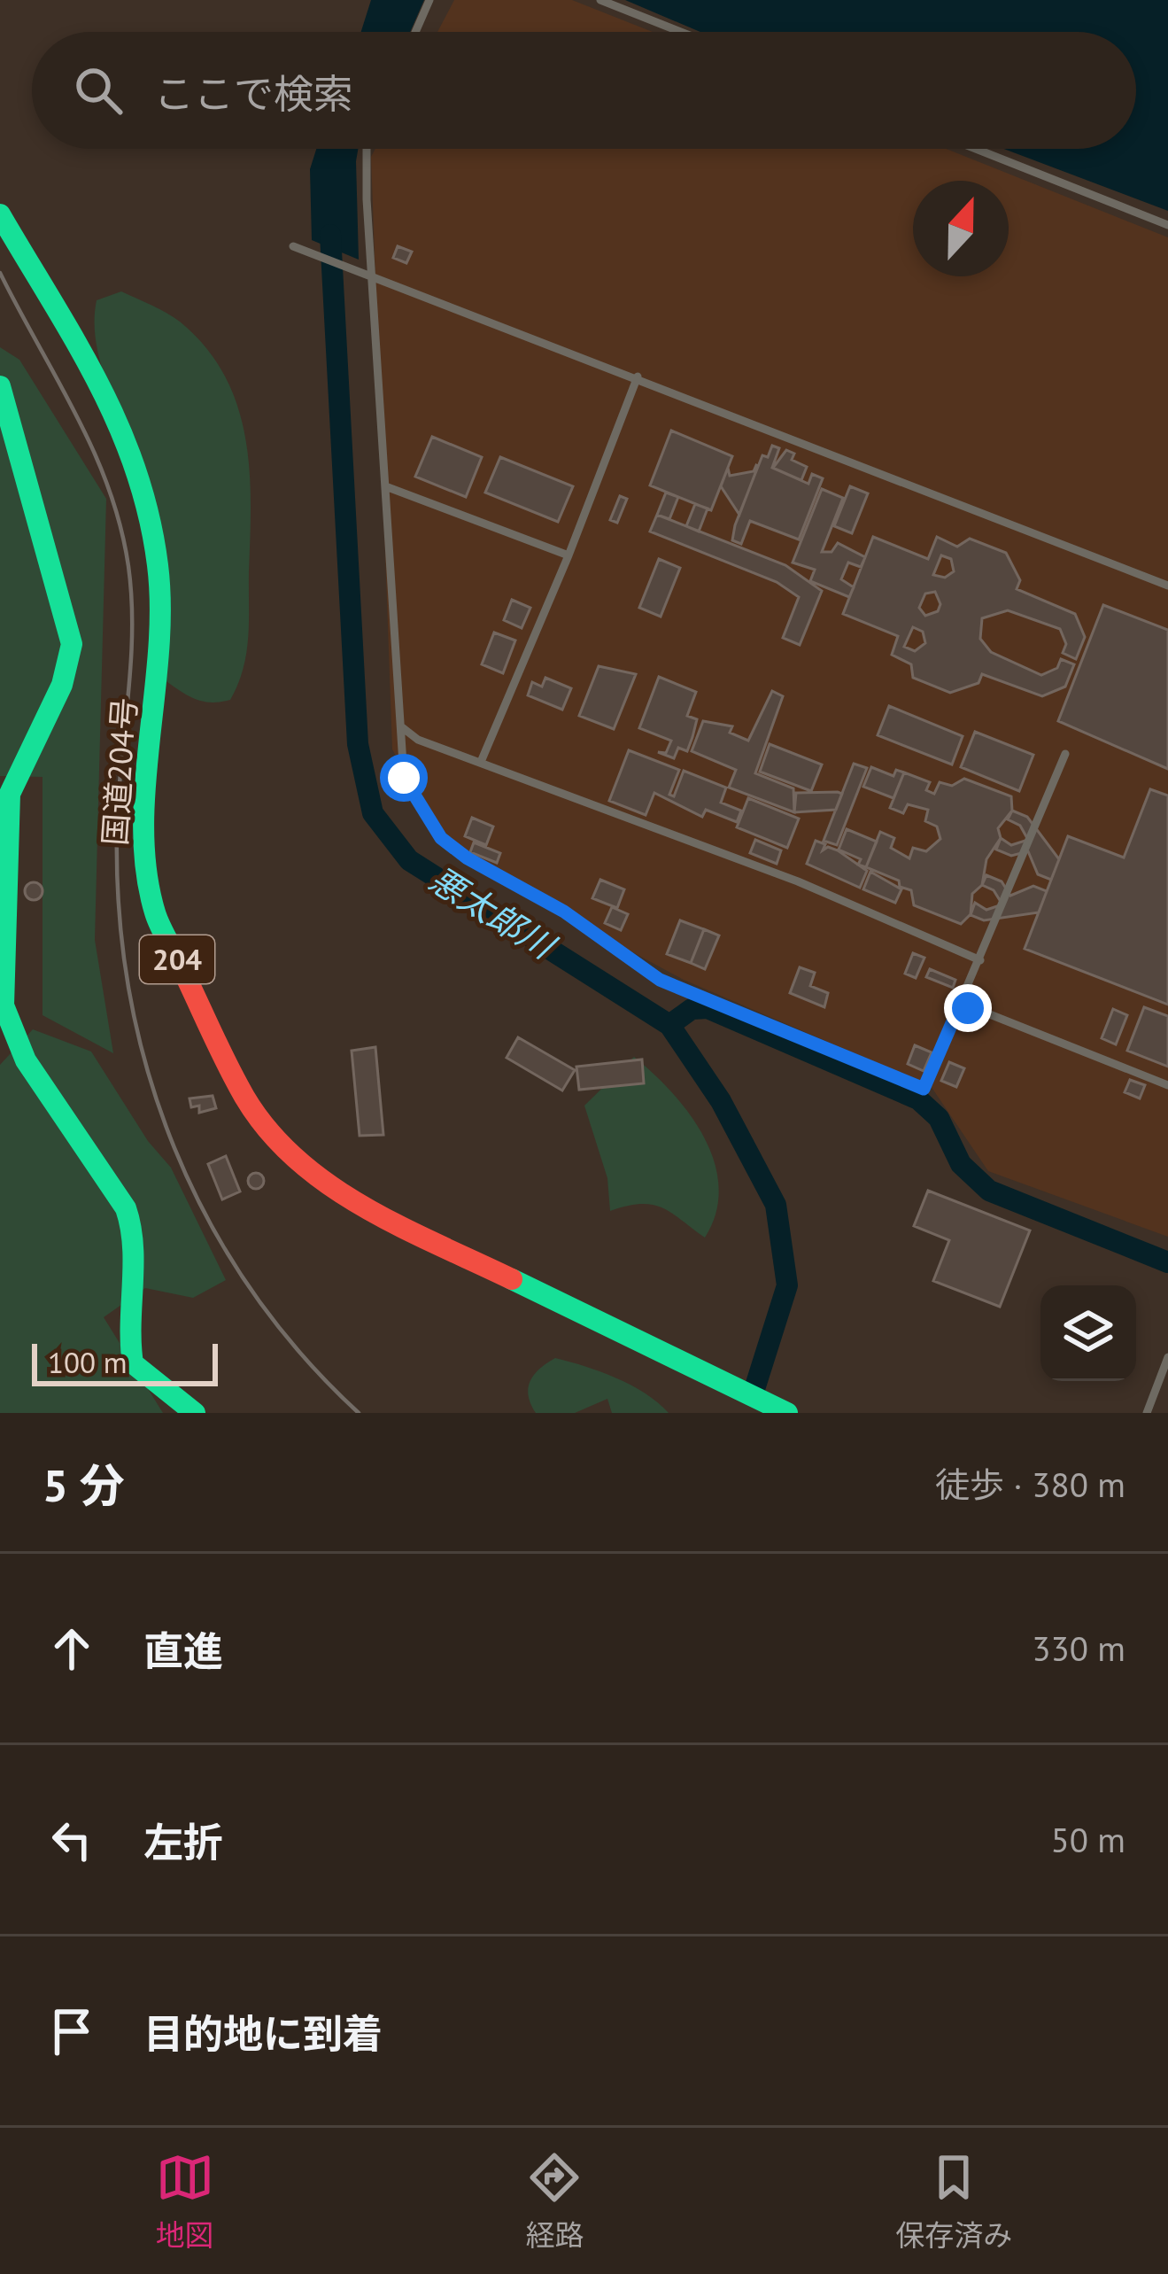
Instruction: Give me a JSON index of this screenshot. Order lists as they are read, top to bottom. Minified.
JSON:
{"streets":{"main road":["国道204号","204"]},"water":["悪太郎川"],"scale_bar":"100 m","north":"top","page":{"search":"ここで検索","scale":"100 m","heading":["5 分","徒歩 · 380 m"],"list":[["直進","330 m"],["左折","50 m"],"目的地に到着"],"nav":["地図","経路","保存済み"]}}
